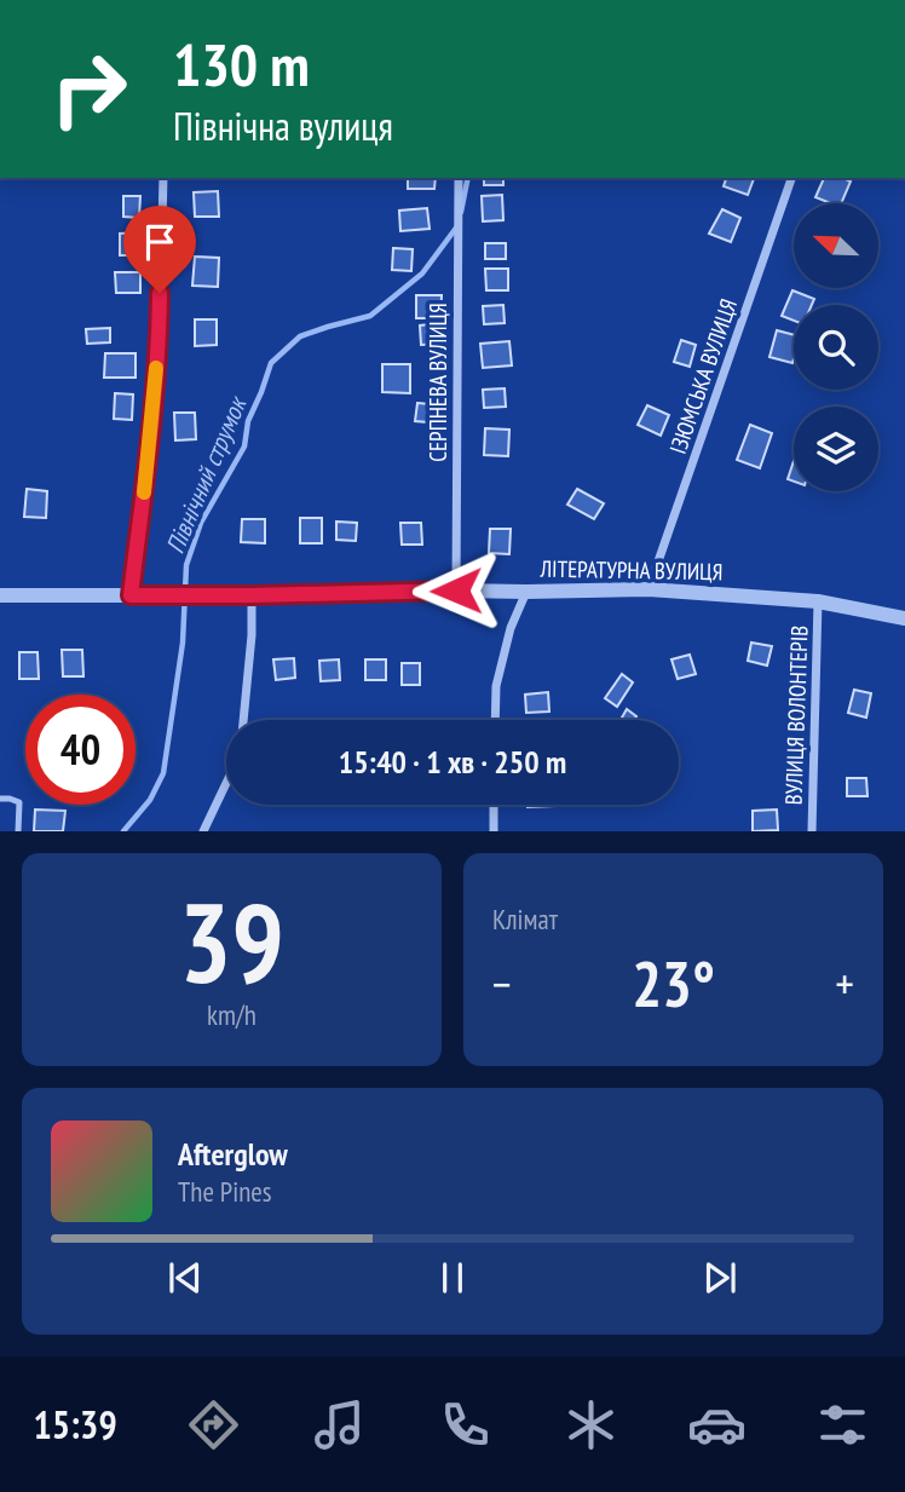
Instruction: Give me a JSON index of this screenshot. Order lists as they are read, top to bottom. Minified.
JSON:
{"streets":{"street":["ІЗЮМСЬКА ВУЛИЦЯ","СЕРПНЕВА ВУЛИЦЯ","ЛІТЕРАТУРНА ВУЛИЦЯ","ВУЛИЦЯ ВОЛОНТЕРІВ"]},"crossings":[["ІЗЮМСЬКА ВУЛИЦЯ","ЛІТЕРАТУРНА ВУЛИЦЯ"],["СЕРПНЕВА ВУЛИЦЯ","ЛІТЕРАТУРНА ВУЛИЦЯ"],["ЛІТЕРАТУРНА ВУЛИЦЯ","ВУЛИЦЯ ВОЛОНТЕРІВ"]],"water":["Північний струмок"],"north":"top left","page":{"turn":["130 m","Північна вулиця"],"limit":"40","trip":"15:40 · 1 хв · 250 m","tile":[["39","km/h"],"Клімат"],"heat":["−","23°","+"],"song":["Afterglow","The Pines"],"tabs":"15:39"}}
